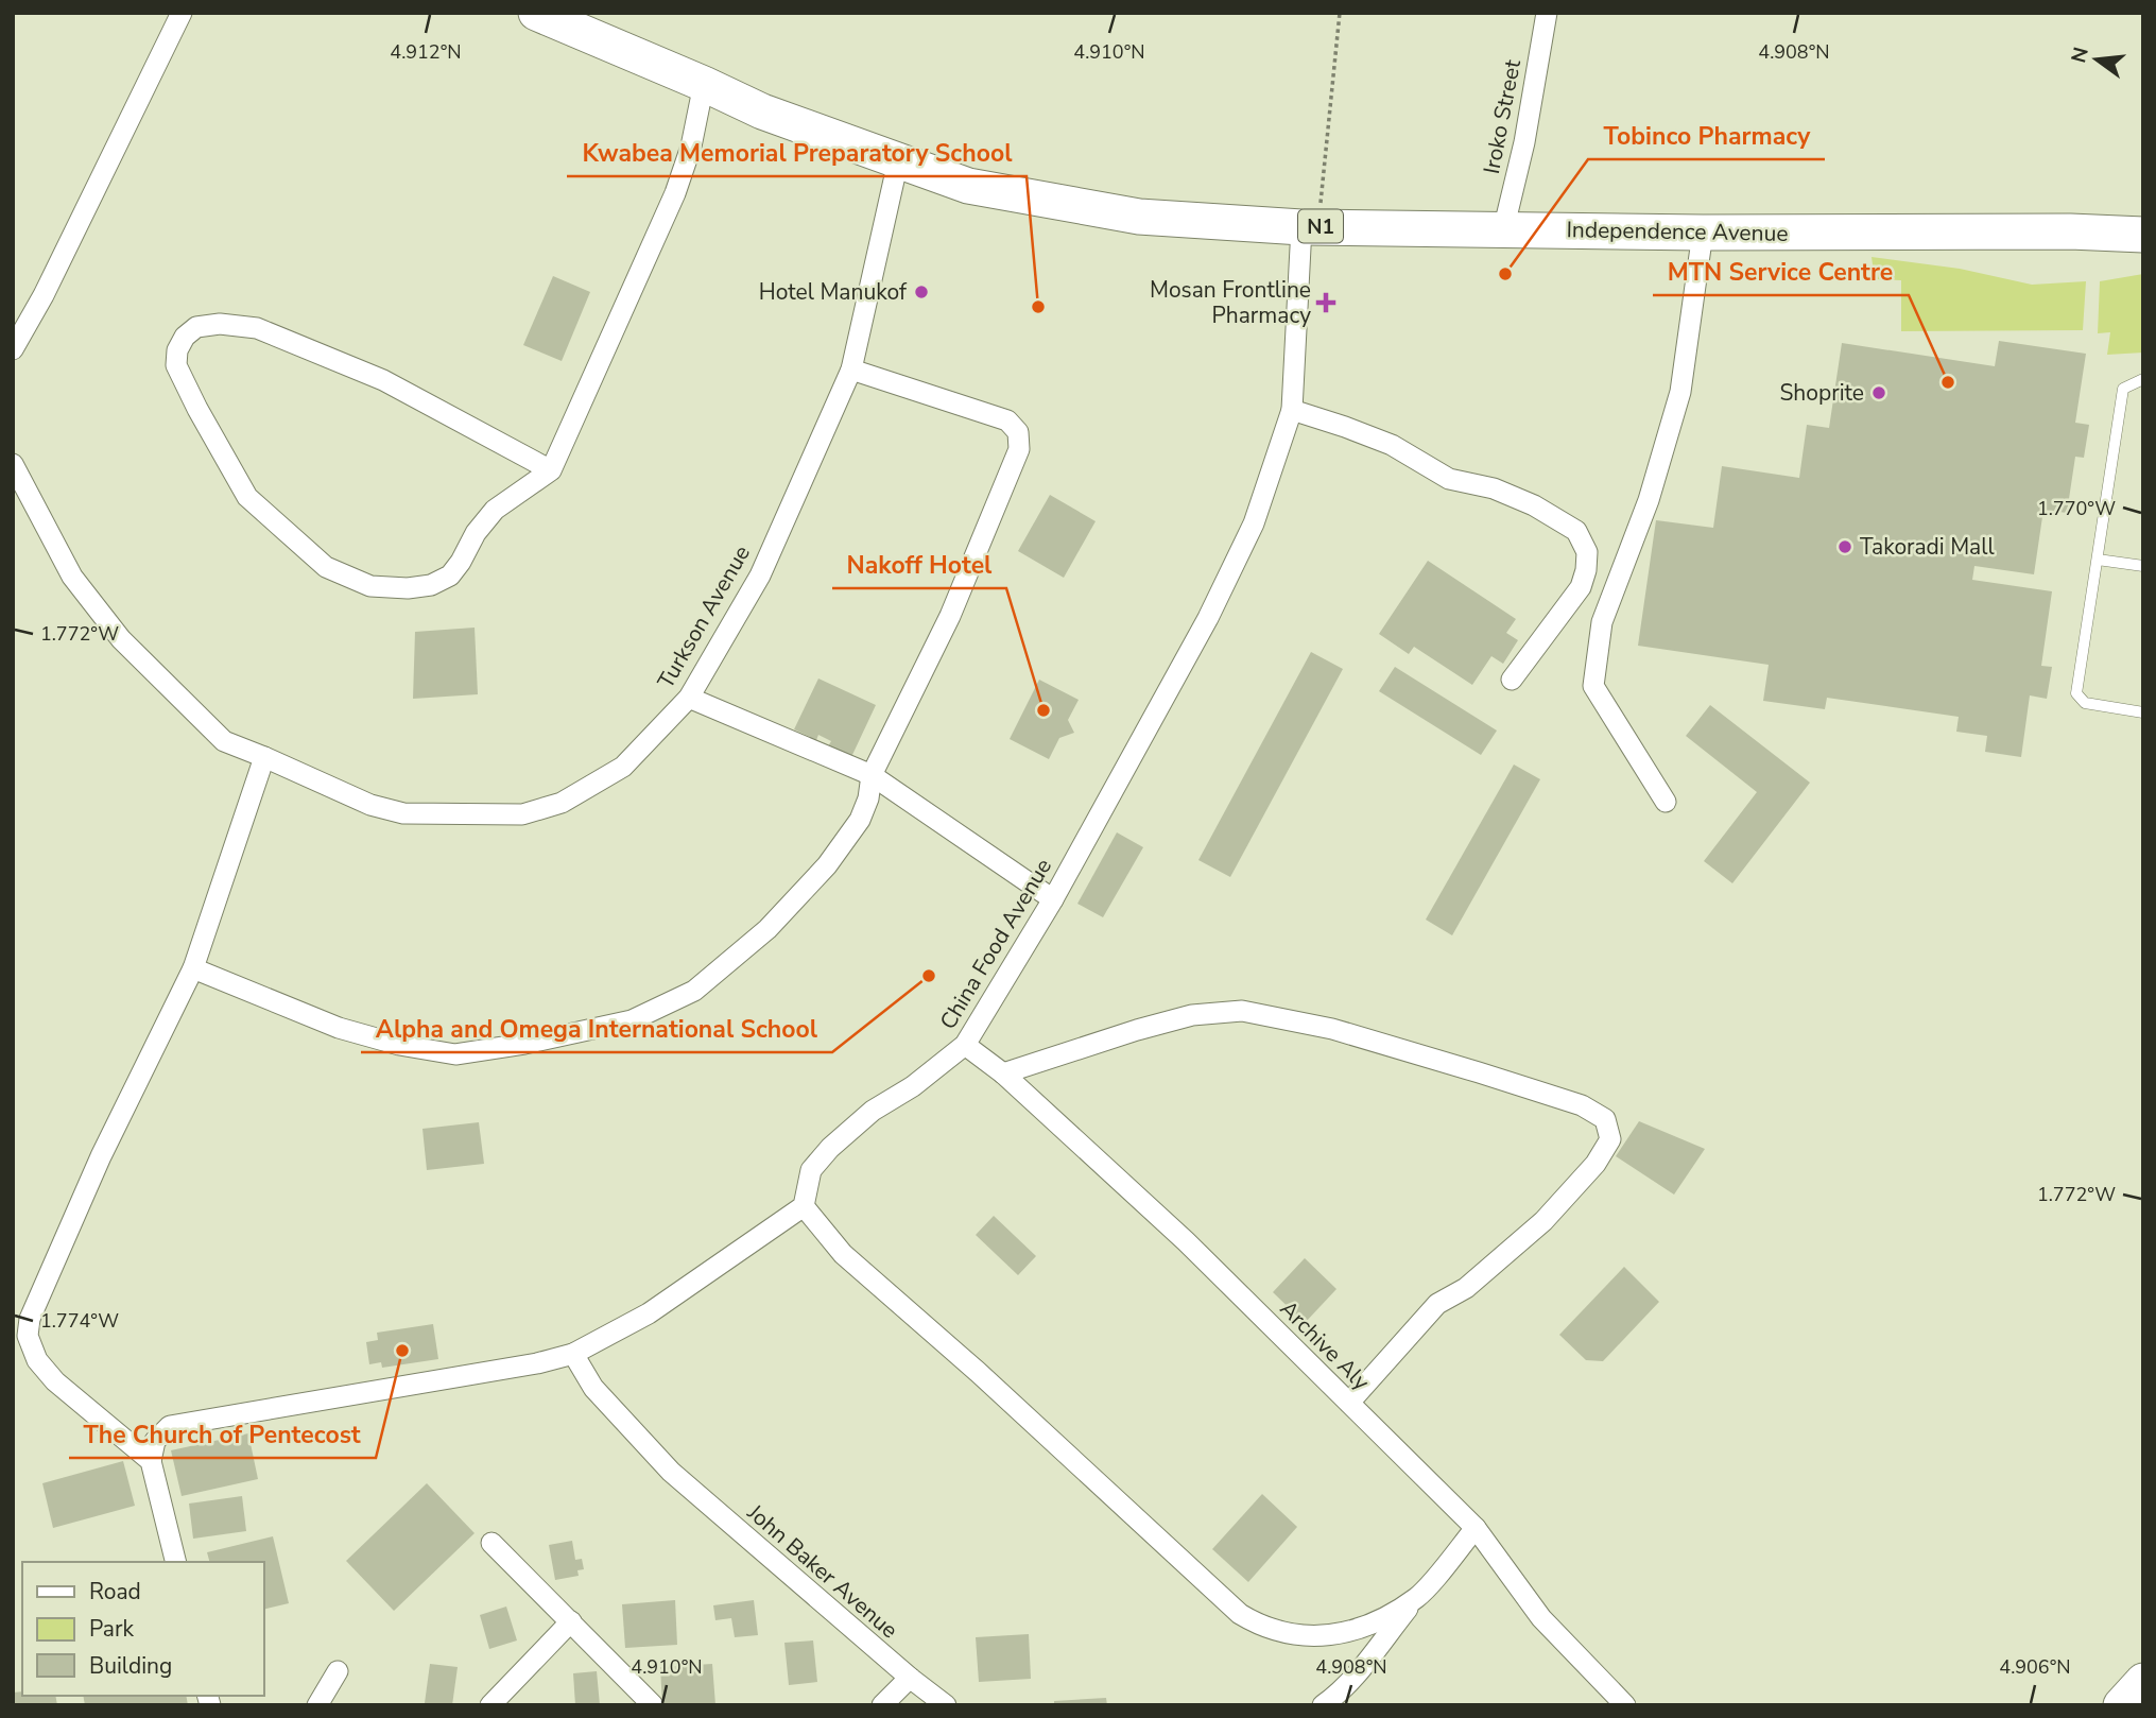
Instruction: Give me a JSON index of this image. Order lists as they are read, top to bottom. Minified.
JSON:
{"streets":{"highway":["N1","Independence Avenue"],"street":["Iroko Street","Turkson Avenue","China Food Avenue","Archive Aly","John Baker Avenue"]},"crossings":[["Iroko Street","Independence Avenue"],["Independence Avenue","Turkson Avenue"],["Independence Avenue","China Food Avenue"],["China Food Avenue","Archive Aly"]],"places":{"other":["Tobinco Pharmacy","Hotel Manukof","Kwabea Memorial Preparatory School","MTN Service Centre","Shoprite","Takoradi Mall","Nakoff Hotel","Alpha and Omega International School","The Church of Pentecost"],"health":["Mosan Frontline Pharmacy"]},"legend":["Road","Park","Building"],"north":"left","coordinates":["4.910°N","4.908°N","4.912°N","1.770°W","1.772°W","1.774°W","4.906°N"]}
